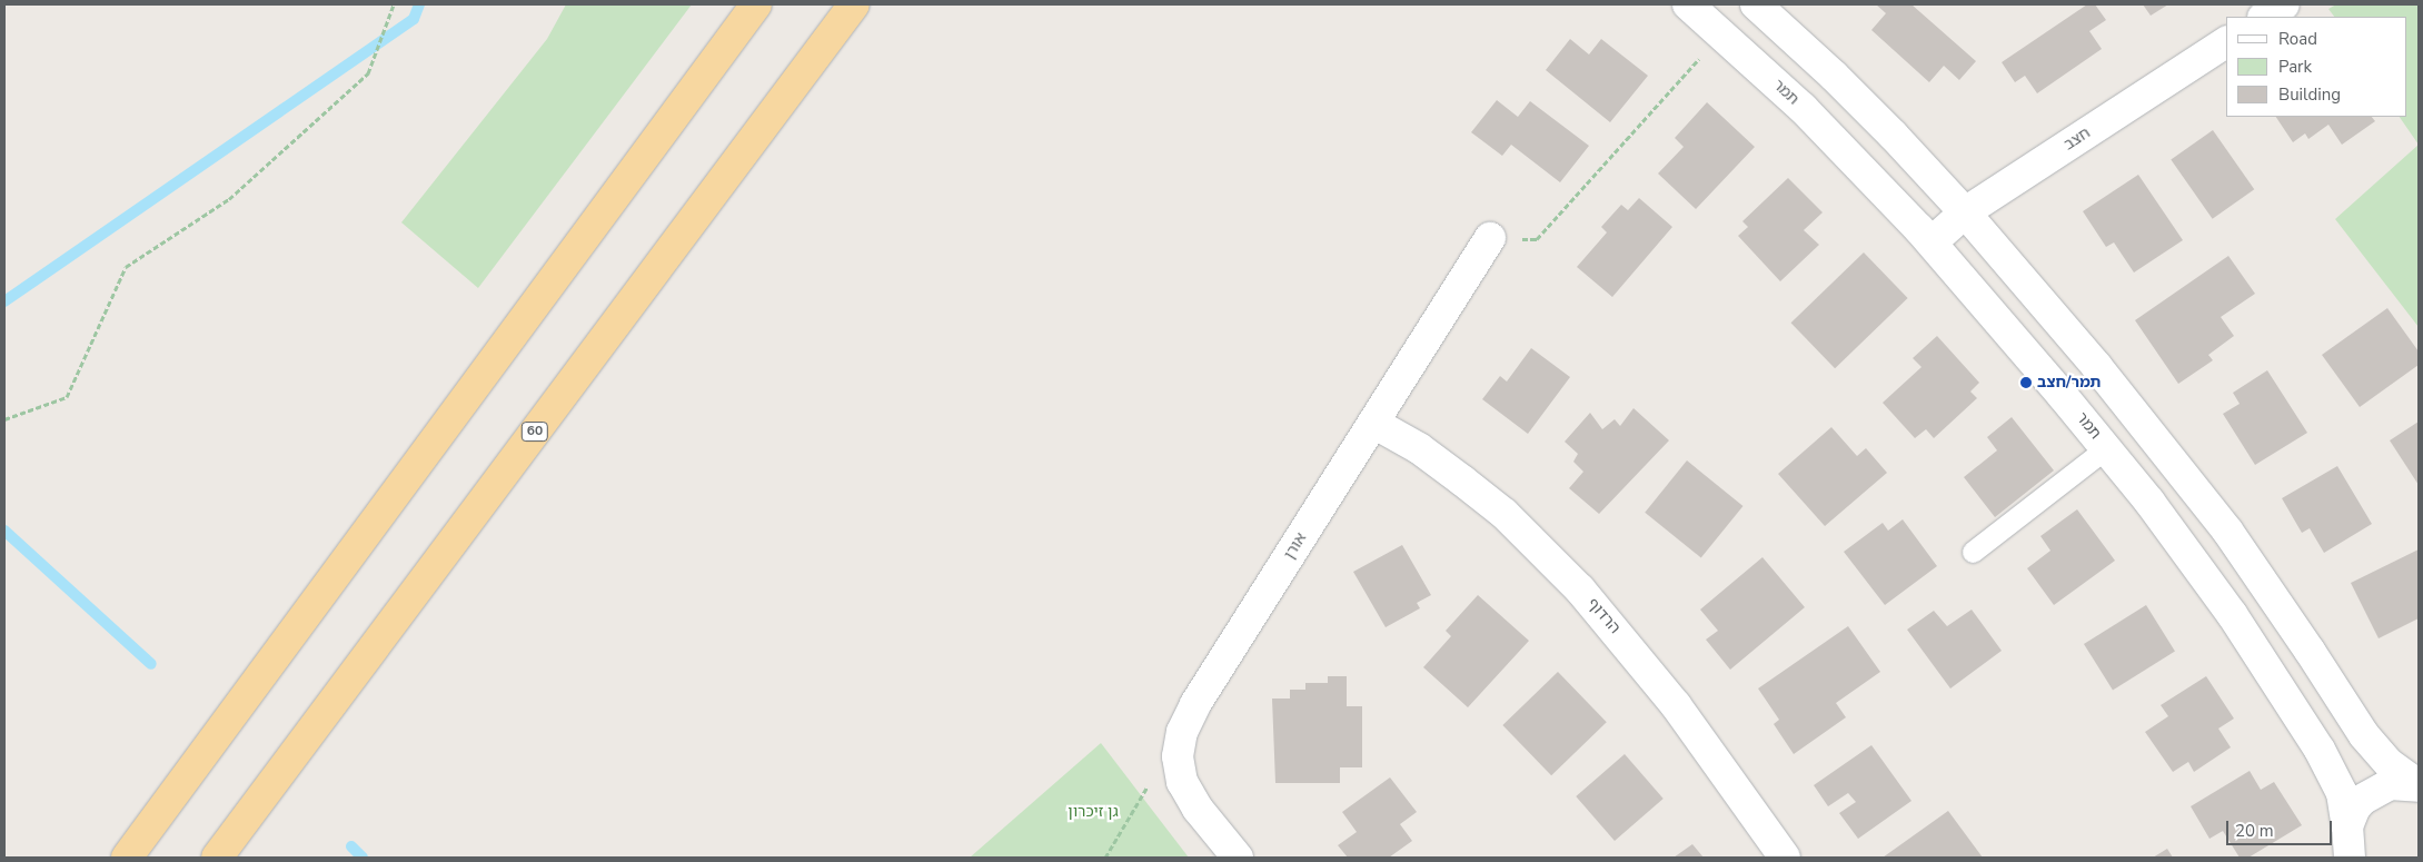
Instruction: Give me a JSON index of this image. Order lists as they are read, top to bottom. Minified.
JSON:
{"streets":{"highway":["60"],"street":["תמר","חצב","אורן","הרדוף"]},"crossings":[["תמר","חצב"],["אורן","הרדוף"]],"parks":["גן זיכרון"],"places":["תמר/חצב"],"legend":["Road","Park","Building"],"scale_bar":"20 m"}
